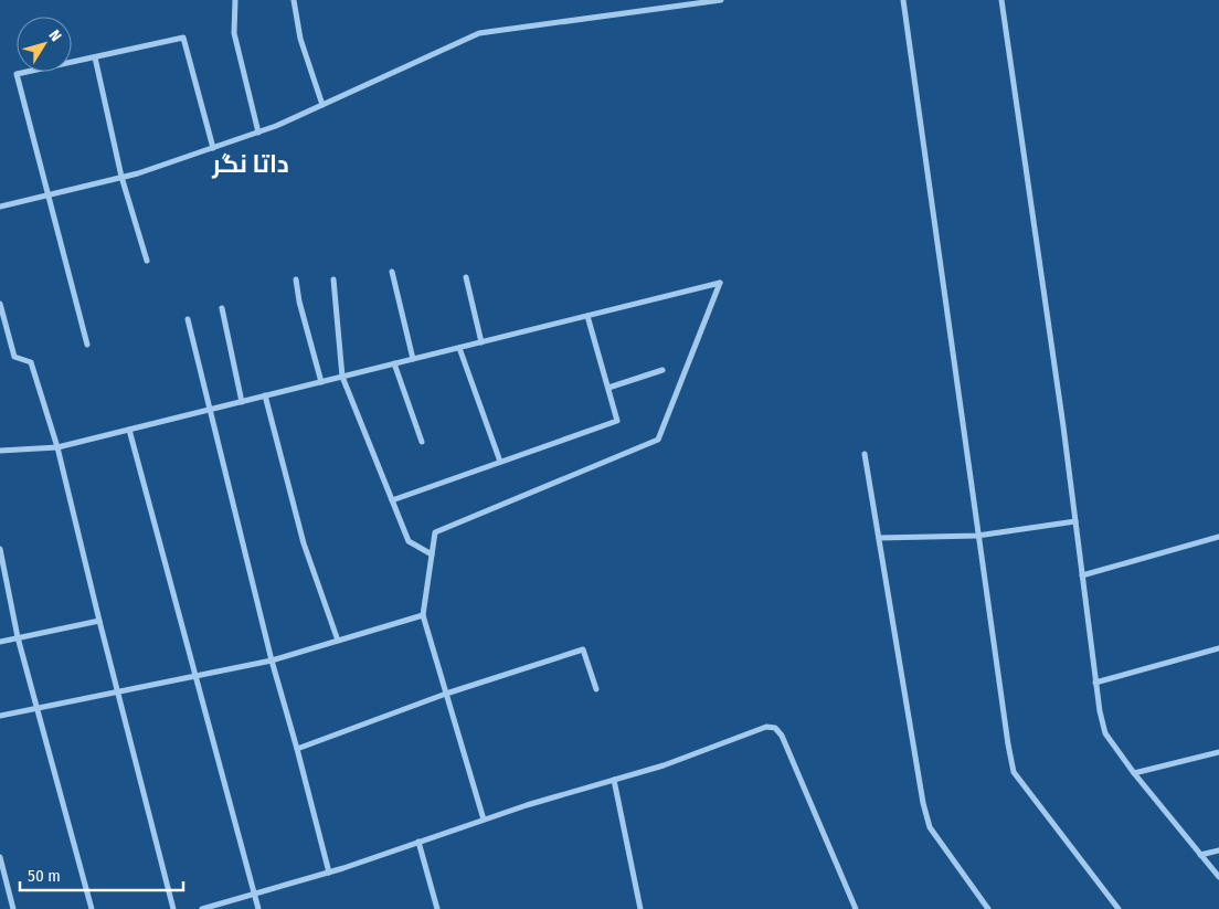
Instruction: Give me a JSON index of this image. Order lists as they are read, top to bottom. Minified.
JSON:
{"districts":["داتا نگر"],"scale_bar":"50 m","north":"top right"}
